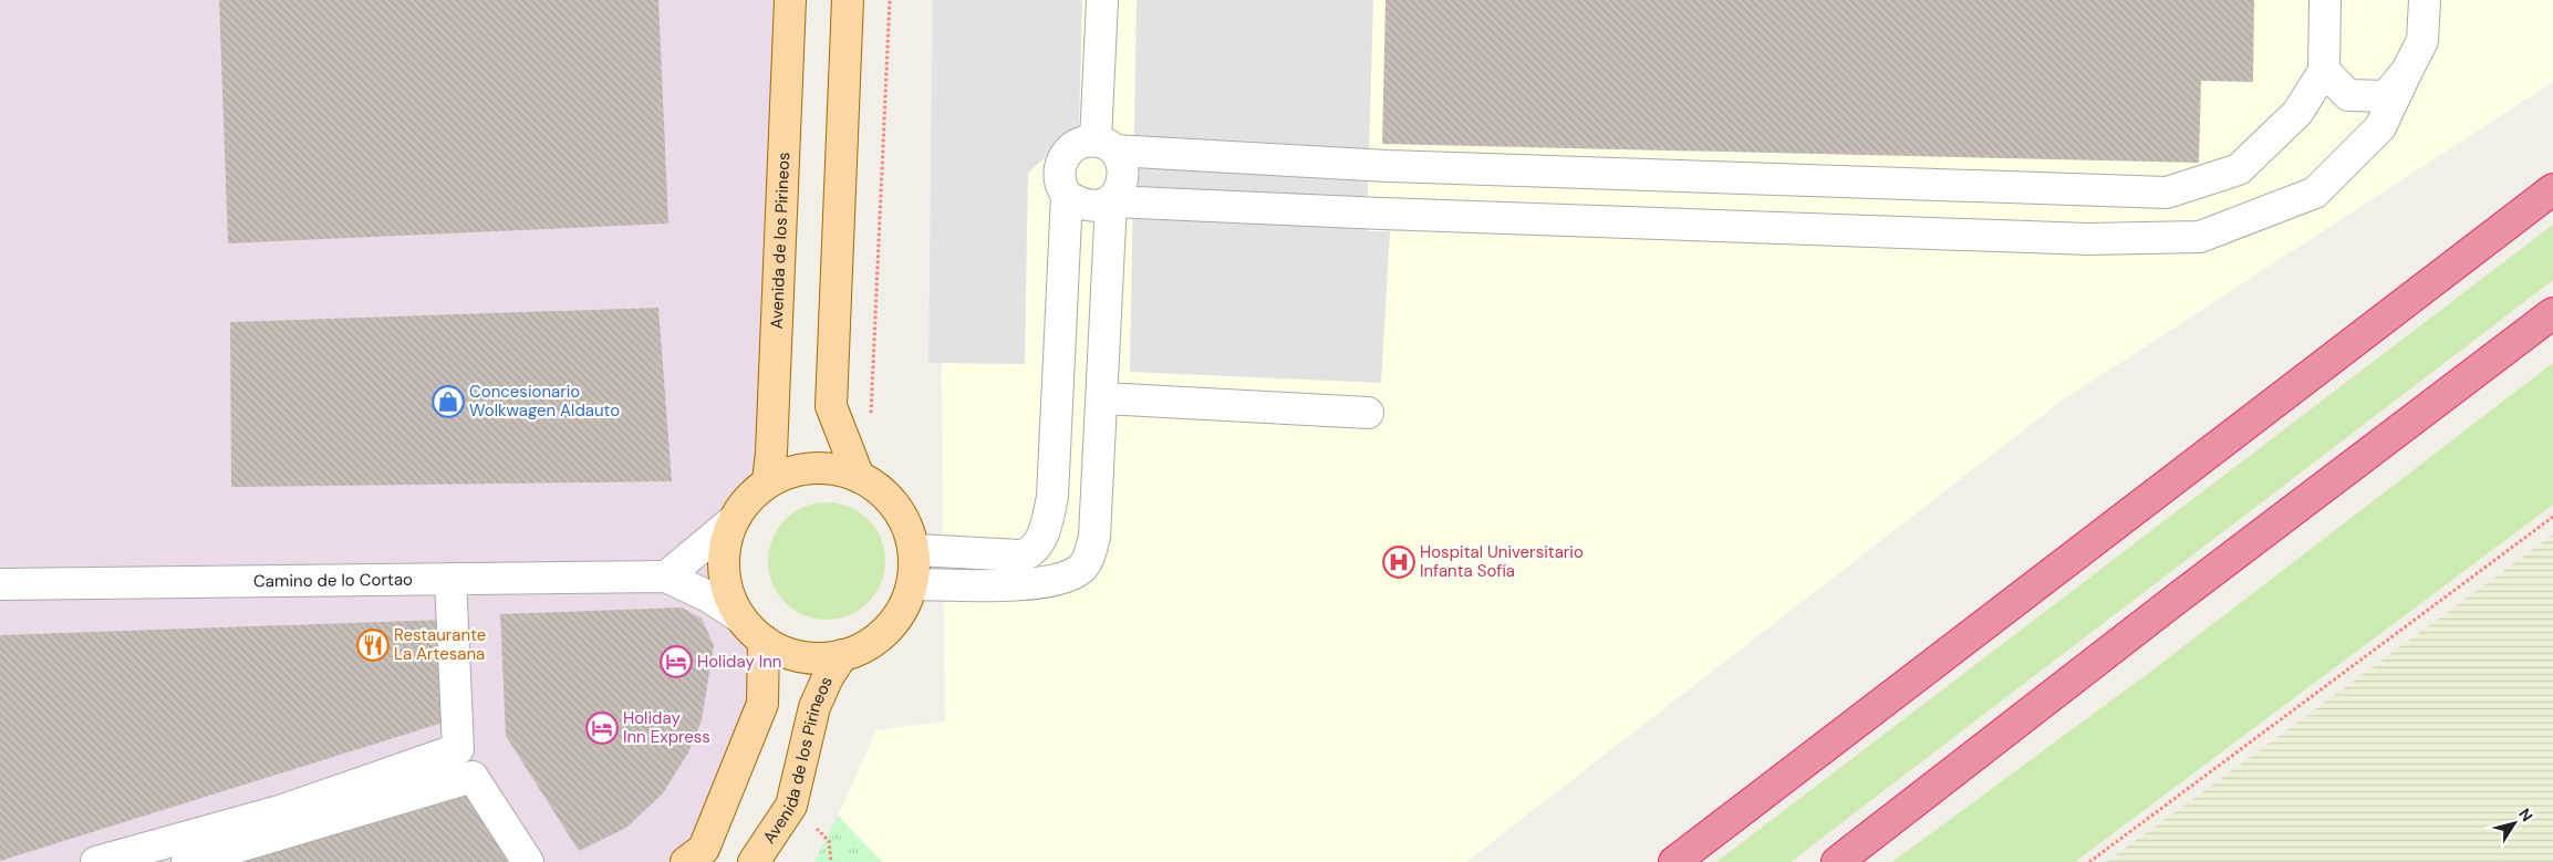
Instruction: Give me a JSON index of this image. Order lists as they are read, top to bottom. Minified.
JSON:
{"streets":{"main road":["Avenida de los Pirineos"],"street":["Camino de lo Cortao"]},"crossings":[["Avenida de los Pirineos","Camino de lo Cortao"]],"places":{"shop":["Concesionario Wolkwagen Aldauto"],"hospital":["Hospital Universitario Infanta Sofía"],"restaurant":["Restaurante La Artesana"],"hotel":["Holiday Inn","Holiday Inn Express"]},"north":"top right"}
